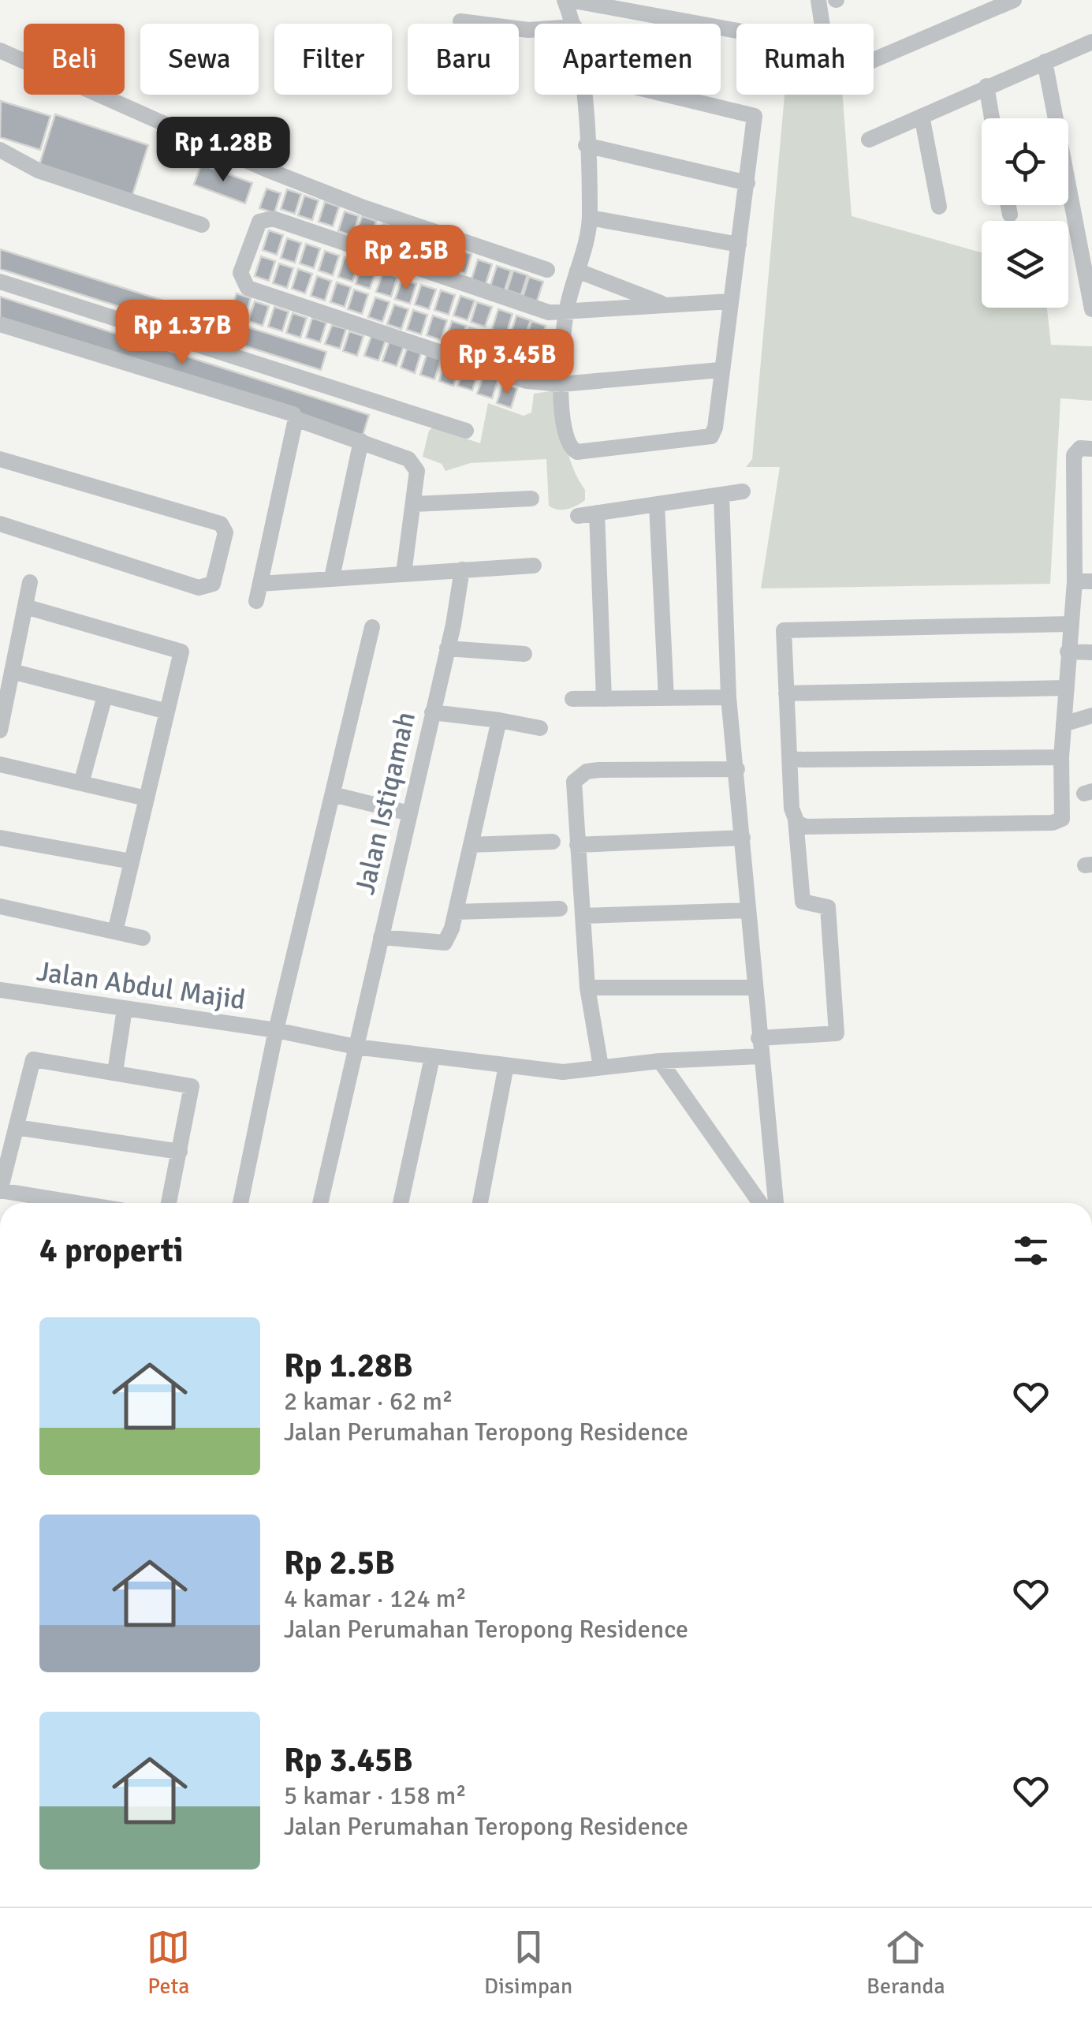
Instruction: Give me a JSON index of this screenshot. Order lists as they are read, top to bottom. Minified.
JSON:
{"streets":{"street":["Jalan Istiqamah","Jalan Abdul Majid"]},"crossings":[["Jalan Istiqamah","Jalan Abdul Majid"]],"page":{"chip":["Beli","Sewa","Filter","Baru","Apartemen","Rumah"],"price":["Rp 1.28B","Rp 2.5B","Rp 1.37B","Rp 3.45B"],"heading":"4 properti","list":[{"name":"Rp 1.28B","note":"2 kamar · 62 m² · Jalan Perumahan Teropong Residence"},{"name":"Rp 2.5B","note":"4 kamar · 124 m² · Jalan Perumahan Teropong Residence"},{"name":"Rp 3.45B","note":"5 kamar · 158 m² · Jalan Perumahan Teropong Residence"}],"tabs":["Peta","Disimpan","Beranda"]}}
